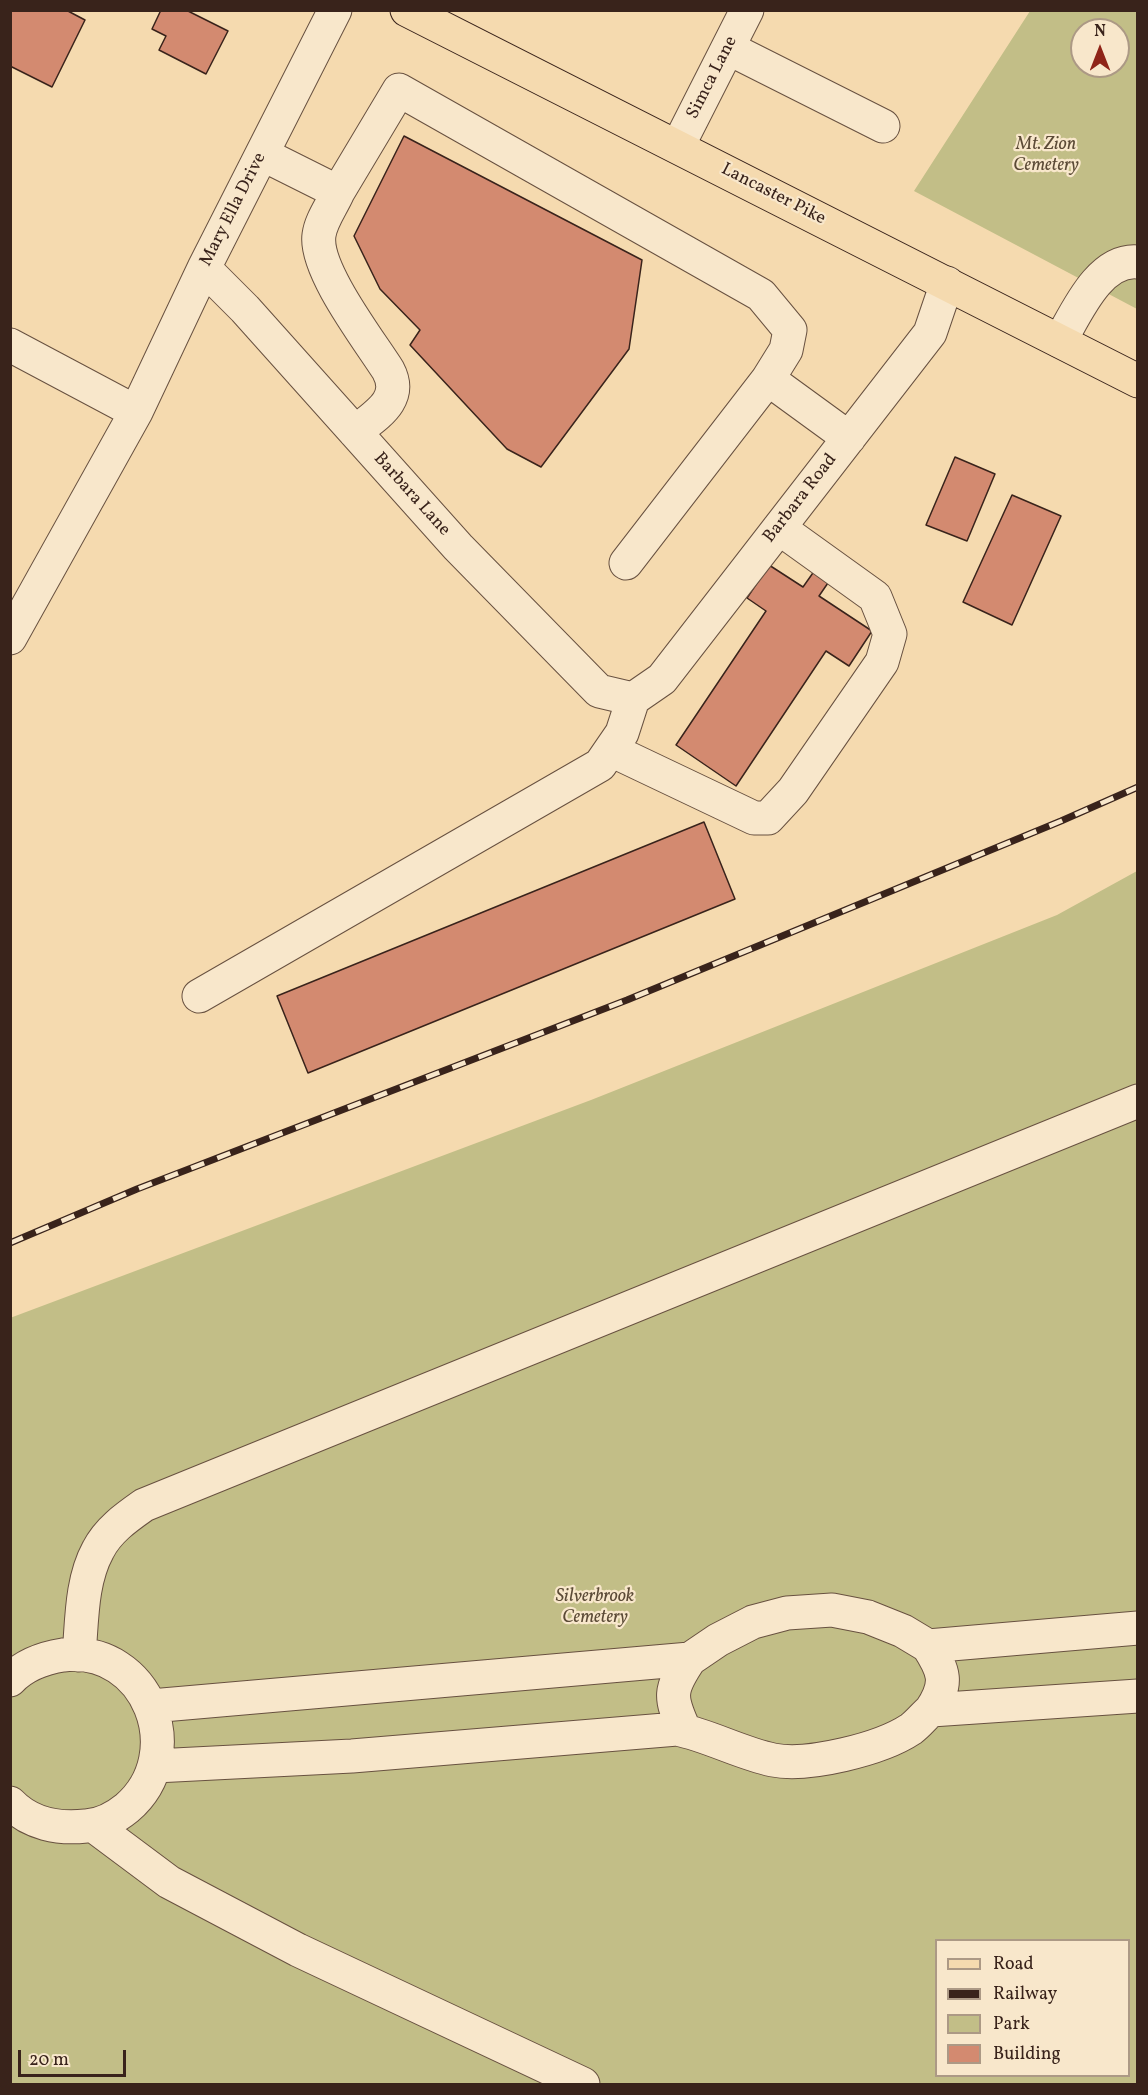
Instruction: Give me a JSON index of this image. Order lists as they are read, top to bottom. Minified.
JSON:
{"streets":{"main road":["Lancaster Pike"],"street":["Simca Lane","Mary Ella Drive","Barbara Lane","Barbara Road"]},"crossings":[["Simca Lane","Lancaster Pike"],["Lancaster Pike","Barbara Road"],["Mary Ella Drive","Barbara Lane"],["Barbara Lane","Barbara Road"]],"parks":["Mt. Zion Cemetery","Silverbrook Cemetery"],"legend":["Road","Railway","Park","Building"],"scale_bar":"20 m","north":"top"}
